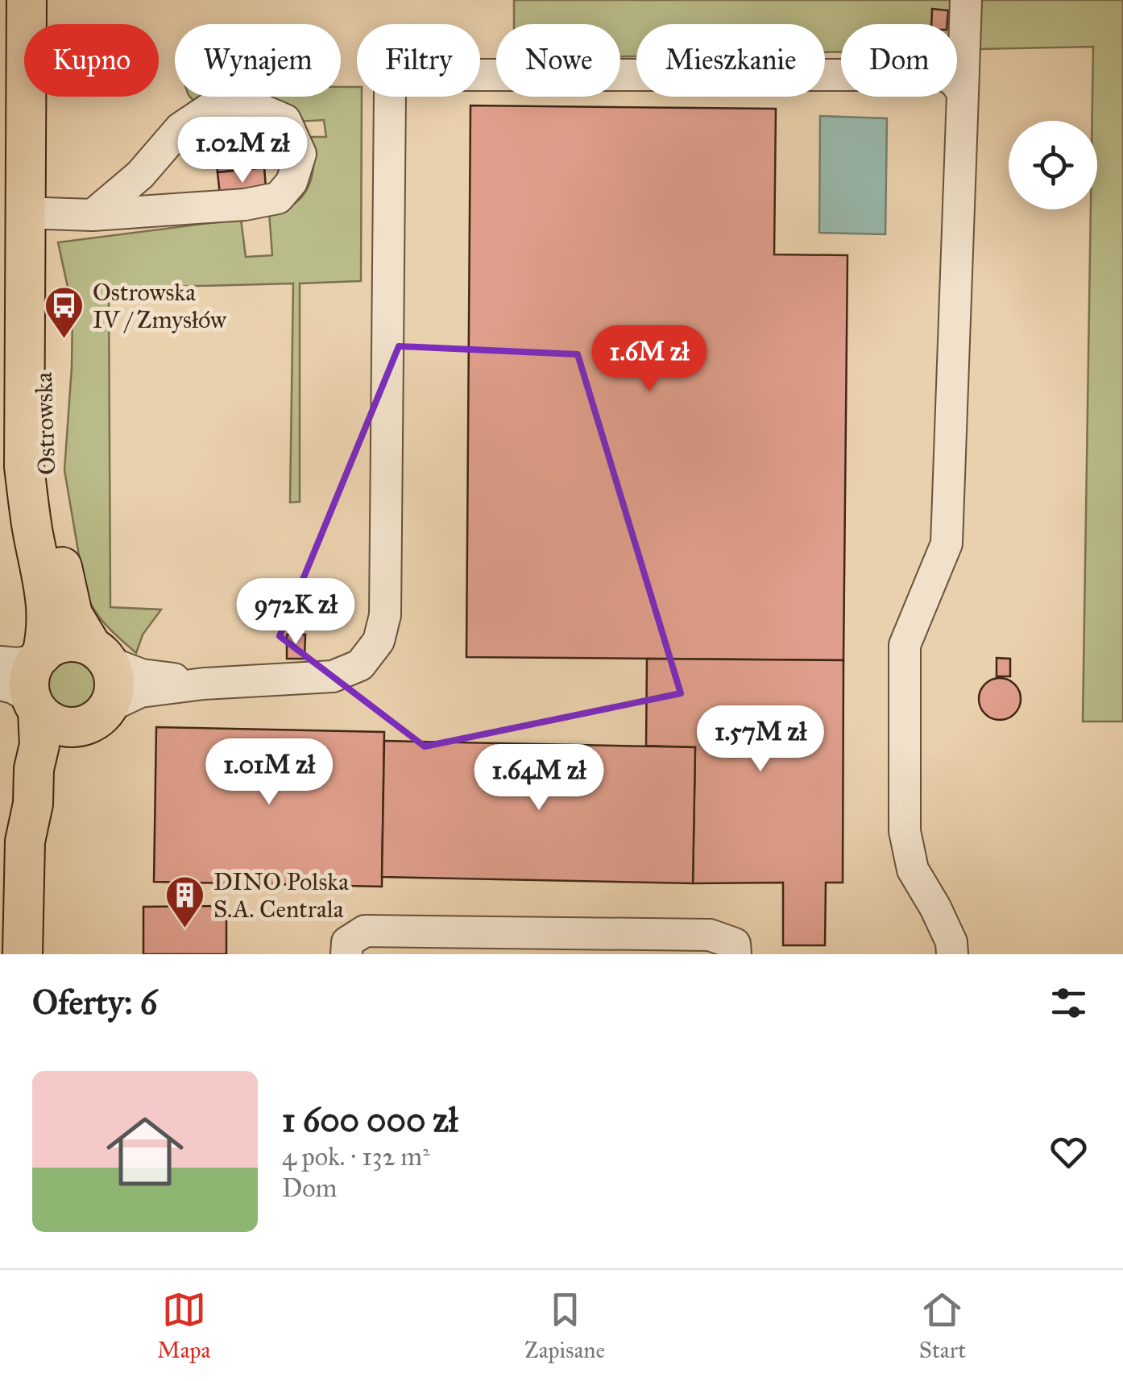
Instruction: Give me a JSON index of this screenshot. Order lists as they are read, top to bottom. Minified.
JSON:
{"streets":{"main road":["Ostrowska"]},"places":{"bus stop":["Ostrowska IV / Zmysłów"],"building":["DINO Polska S.A. Centrala"]},"page":{"chip":["Kupno","Wynajem","Filtry","Nowe","Mieszkanie","Dom"],"price":["1.02M zł","1.6M zł","972K zł","1.57M zł","1.01M zł","1.64M zł"],"heading":"Oferty: 6","list":[{"name":"1 600 000 zł","note":"4 pok. · 132 m² · Dom"}],"tabs":["Mapa","Zapisane","Start"]}}
